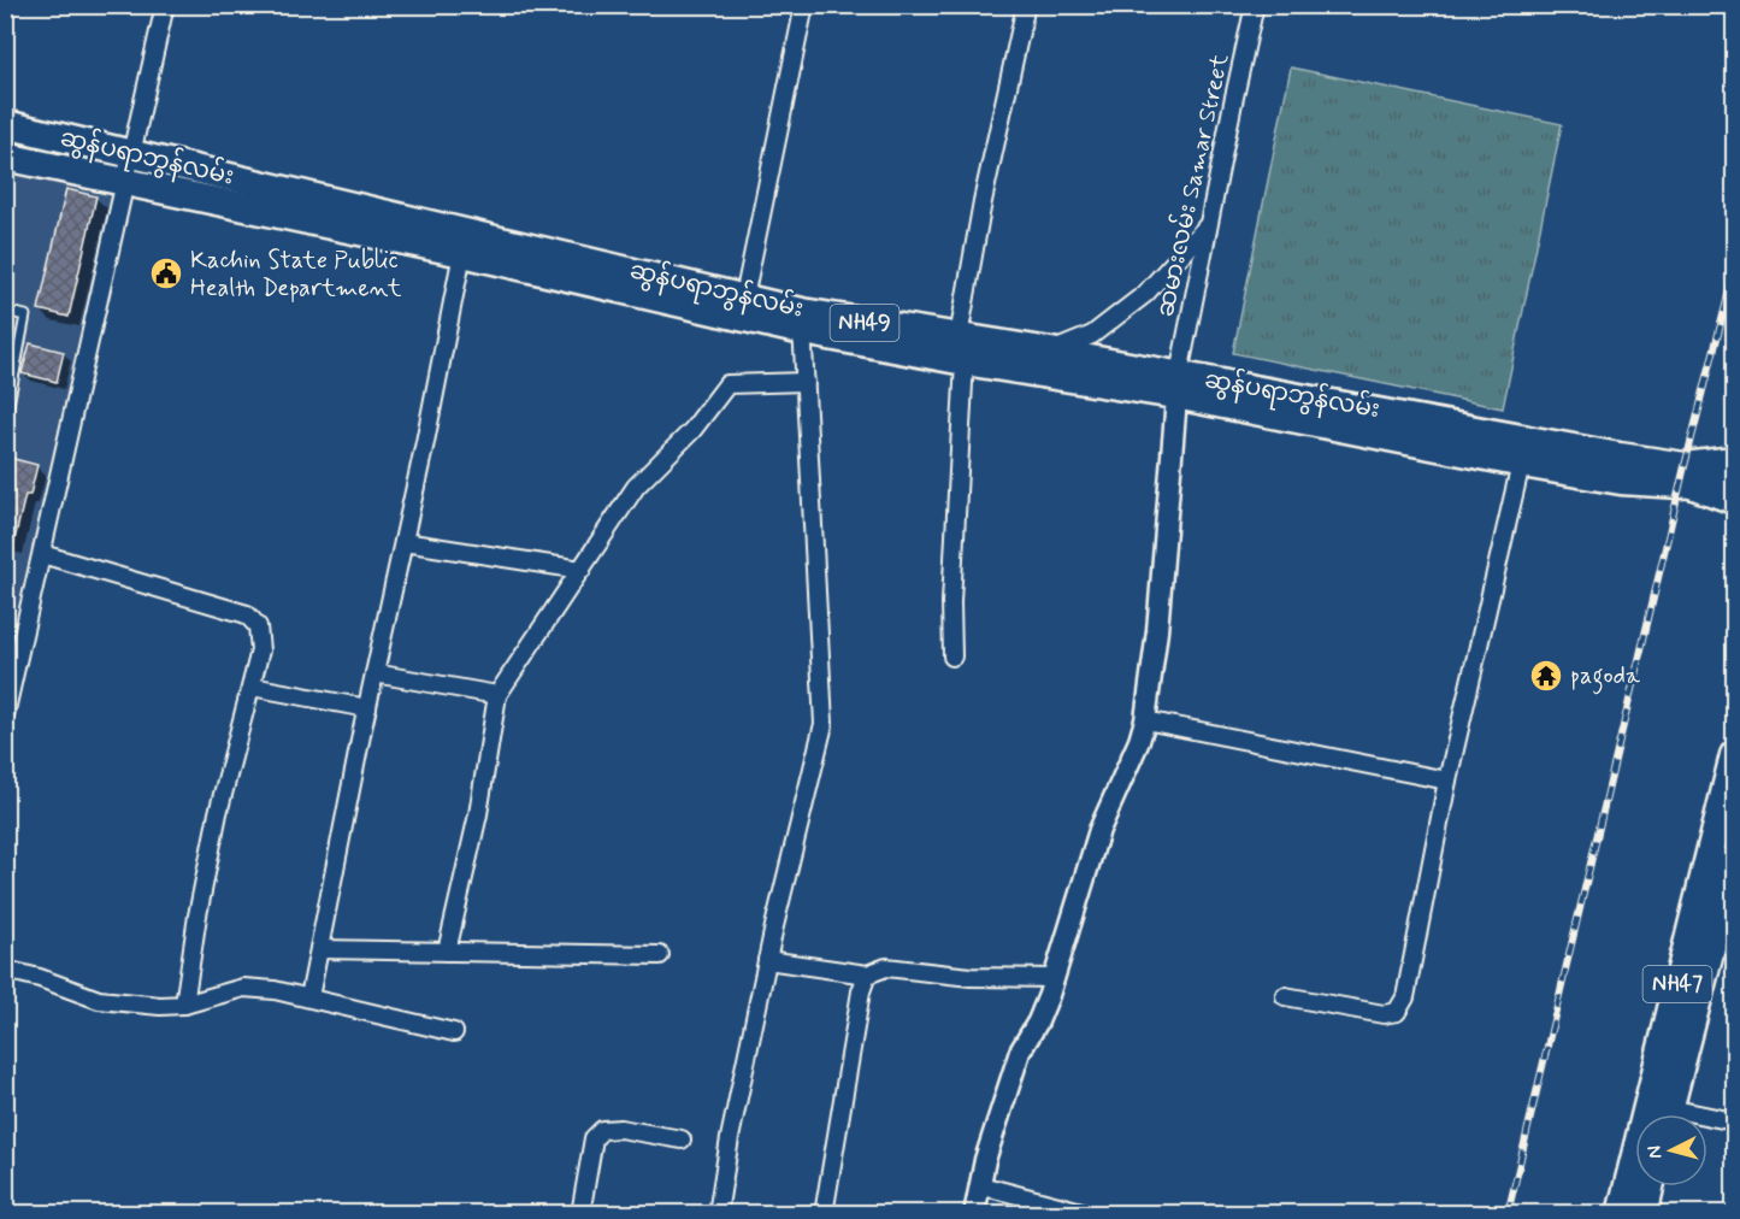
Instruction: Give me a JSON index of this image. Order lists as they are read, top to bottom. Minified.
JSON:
{"streets":{"highway":["ဆွန်ပရာဘွန်လမ်း","NH49","NH47"],"street":["ဆမားလမ်း Samar Street"]},"crossings":[["ဆွန်ပရာဘွန်လမ်း","ဆမားလမ်း Samar Street"]],"places":{"public building":["Kachin State Public Health Department"],"temple":["pagoda"]},"north":"left"}
